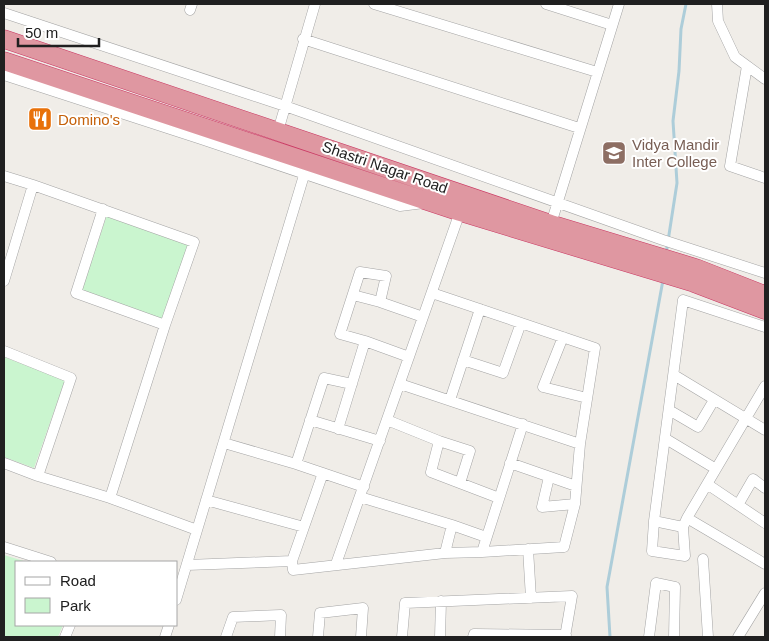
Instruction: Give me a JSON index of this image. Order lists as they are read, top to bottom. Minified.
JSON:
{"streets":{"highway":["Shastri Nagar Road"]},"places":{"restaurant":["Domino's"],"school or university":["Vidya Mandir Inter College"]},"legend":["Road","Park"],"scale_bar":"50 m"}
